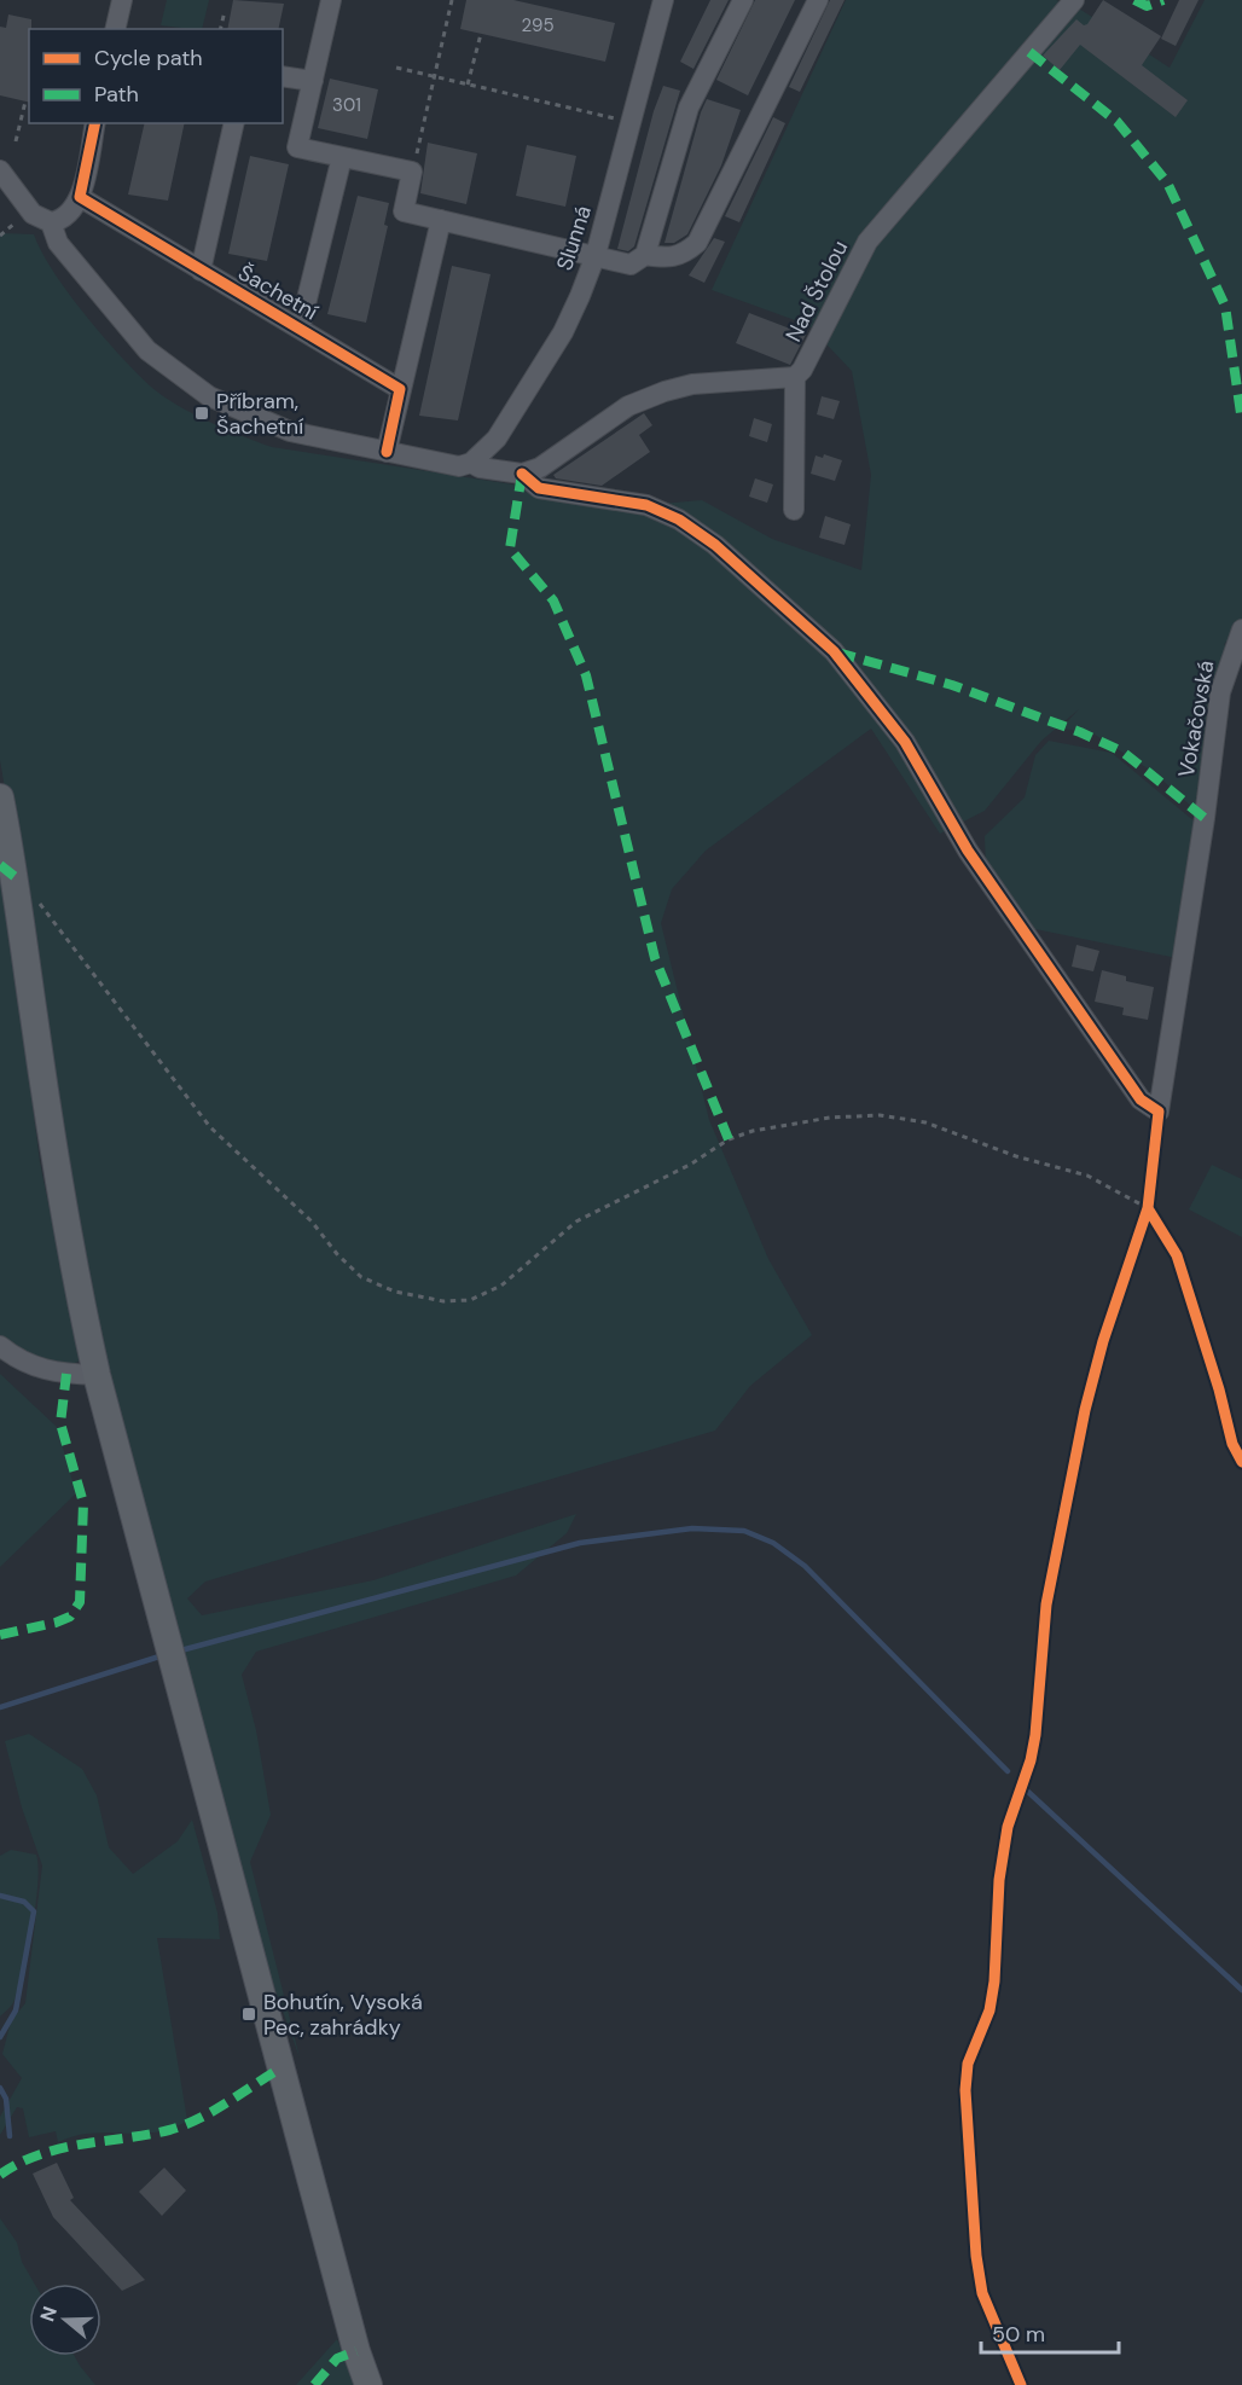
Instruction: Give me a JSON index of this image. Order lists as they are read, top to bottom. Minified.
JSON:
{"streets":{"street":["Slunná","Nad Štolou","Šachetní","Vokačovská"]},"places":{"transit":["Příbram, Šachetní","Bohutín, Vysoká Pec, zahrádky"]},"house_numbers":["295","301"],"legend":["Cycle path","Path"],"scale_bar":"50 m","north":"left"}
